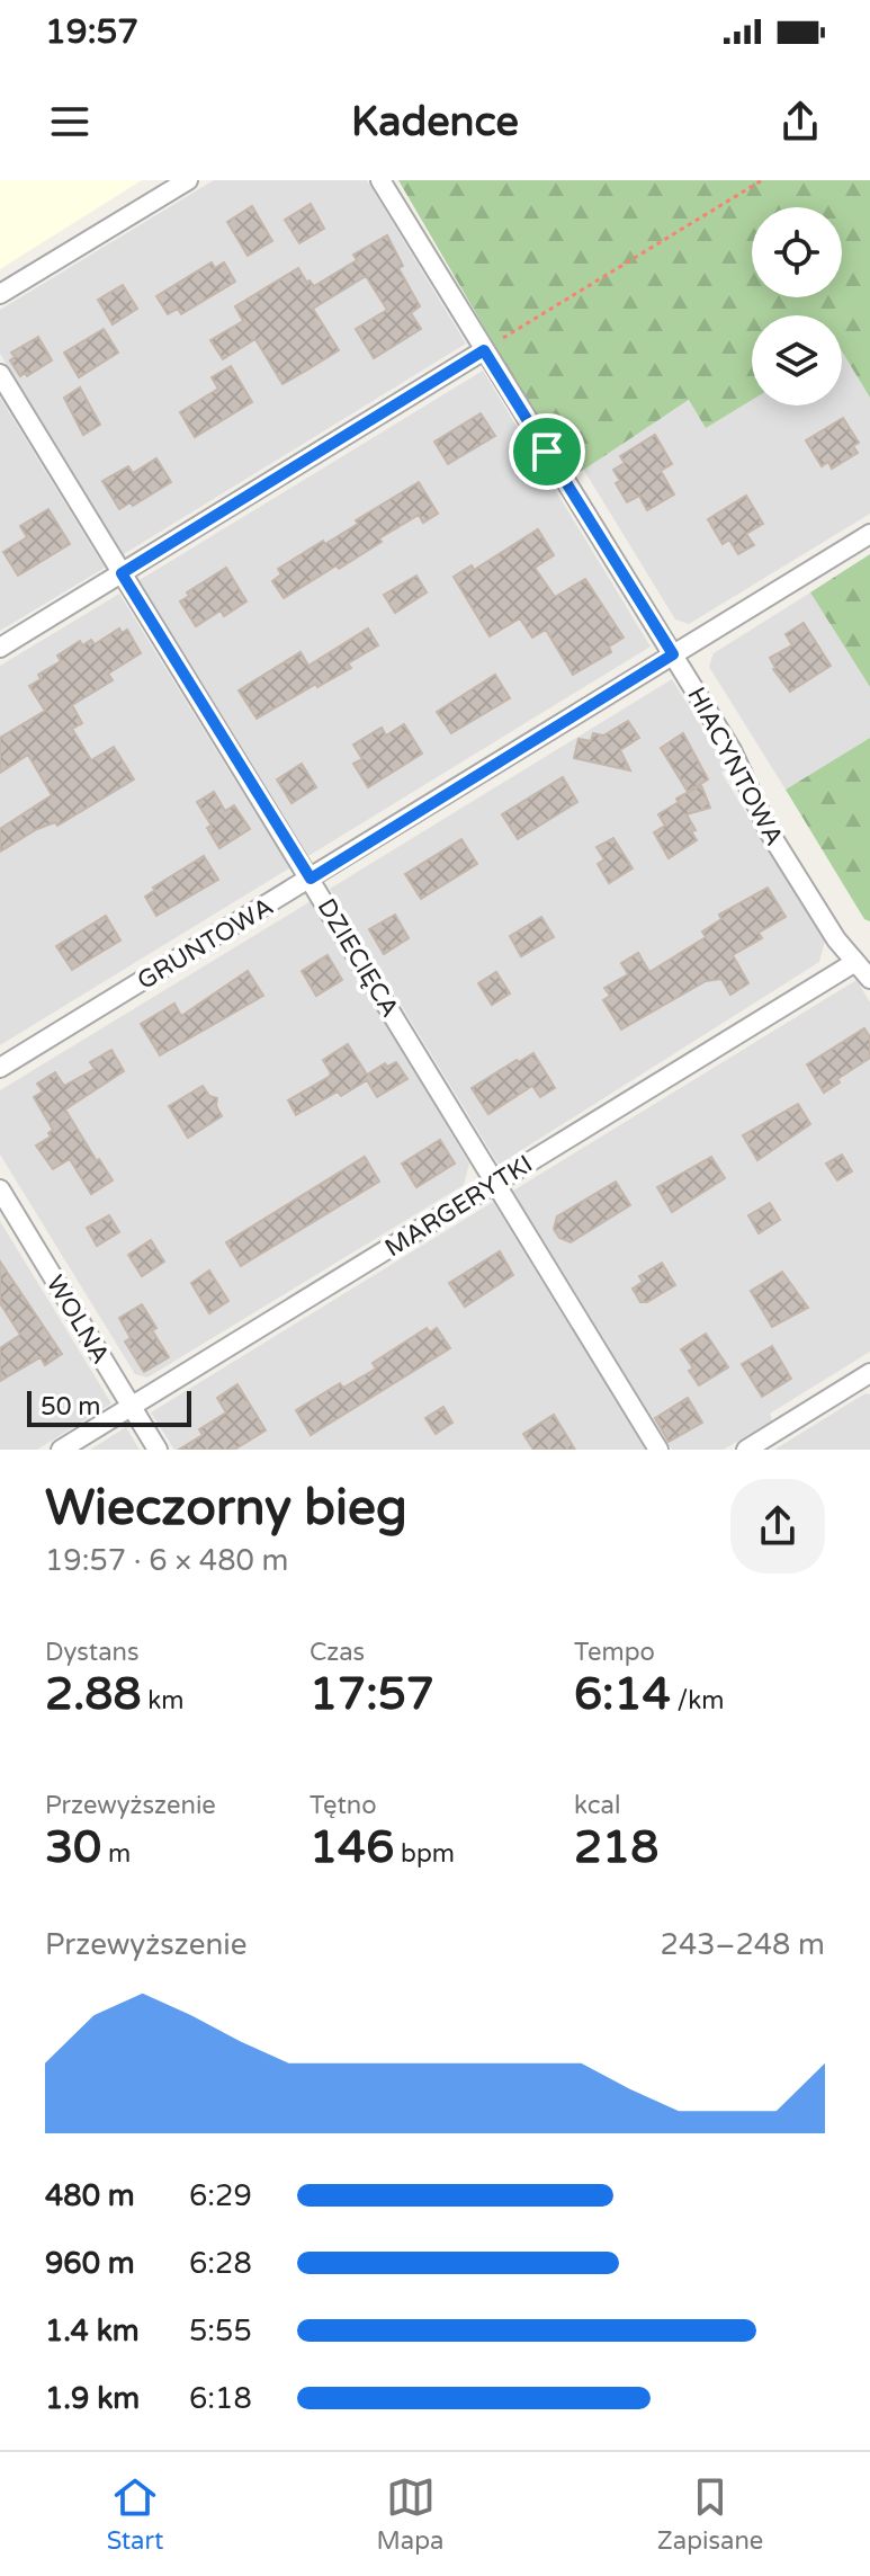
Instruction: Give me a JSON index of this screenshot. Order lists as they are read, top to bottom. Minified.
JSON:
{"streets":{"street":["HIACYNTOWA","GRUNTOWA","DZIECIĘCA","MARGERYTKI","WOLNA"]},"crossings":[["HIACYNTOWA","GRUNTOWA"],["HIACYNTOWA","MARGERYTKI"],["GRUNTOWA","DZIECIĘCA"],["DZIECIĘCA","MARGERYTKI"],["MARGERYTKI","WOLNA"]],"scale_bar":"50 m","page":{"status":"19:57","header":"Kadence","scale":"50 m","heading":["Wieczorny bieg","19:57 · 6 × 480 m"],"stats":[["Dystans","2.88 km"],["Czas","17:57"],["Tempo","6:14 /km"],["Przewyższenie","30 m"],["Tętno","146 bpm"],["kcal","218"]],"chart":["Przewyższenie","243–248 m"],"list":[{"name":"480 m","note":"6:29"},{"name":"960 m","note":"6:28"},{"name":"1.4 km","note":"5:55"},{"name":"1.9 km","note":"6:18"}],"tabs":["Start","Mapa","Zapisane"]}}
